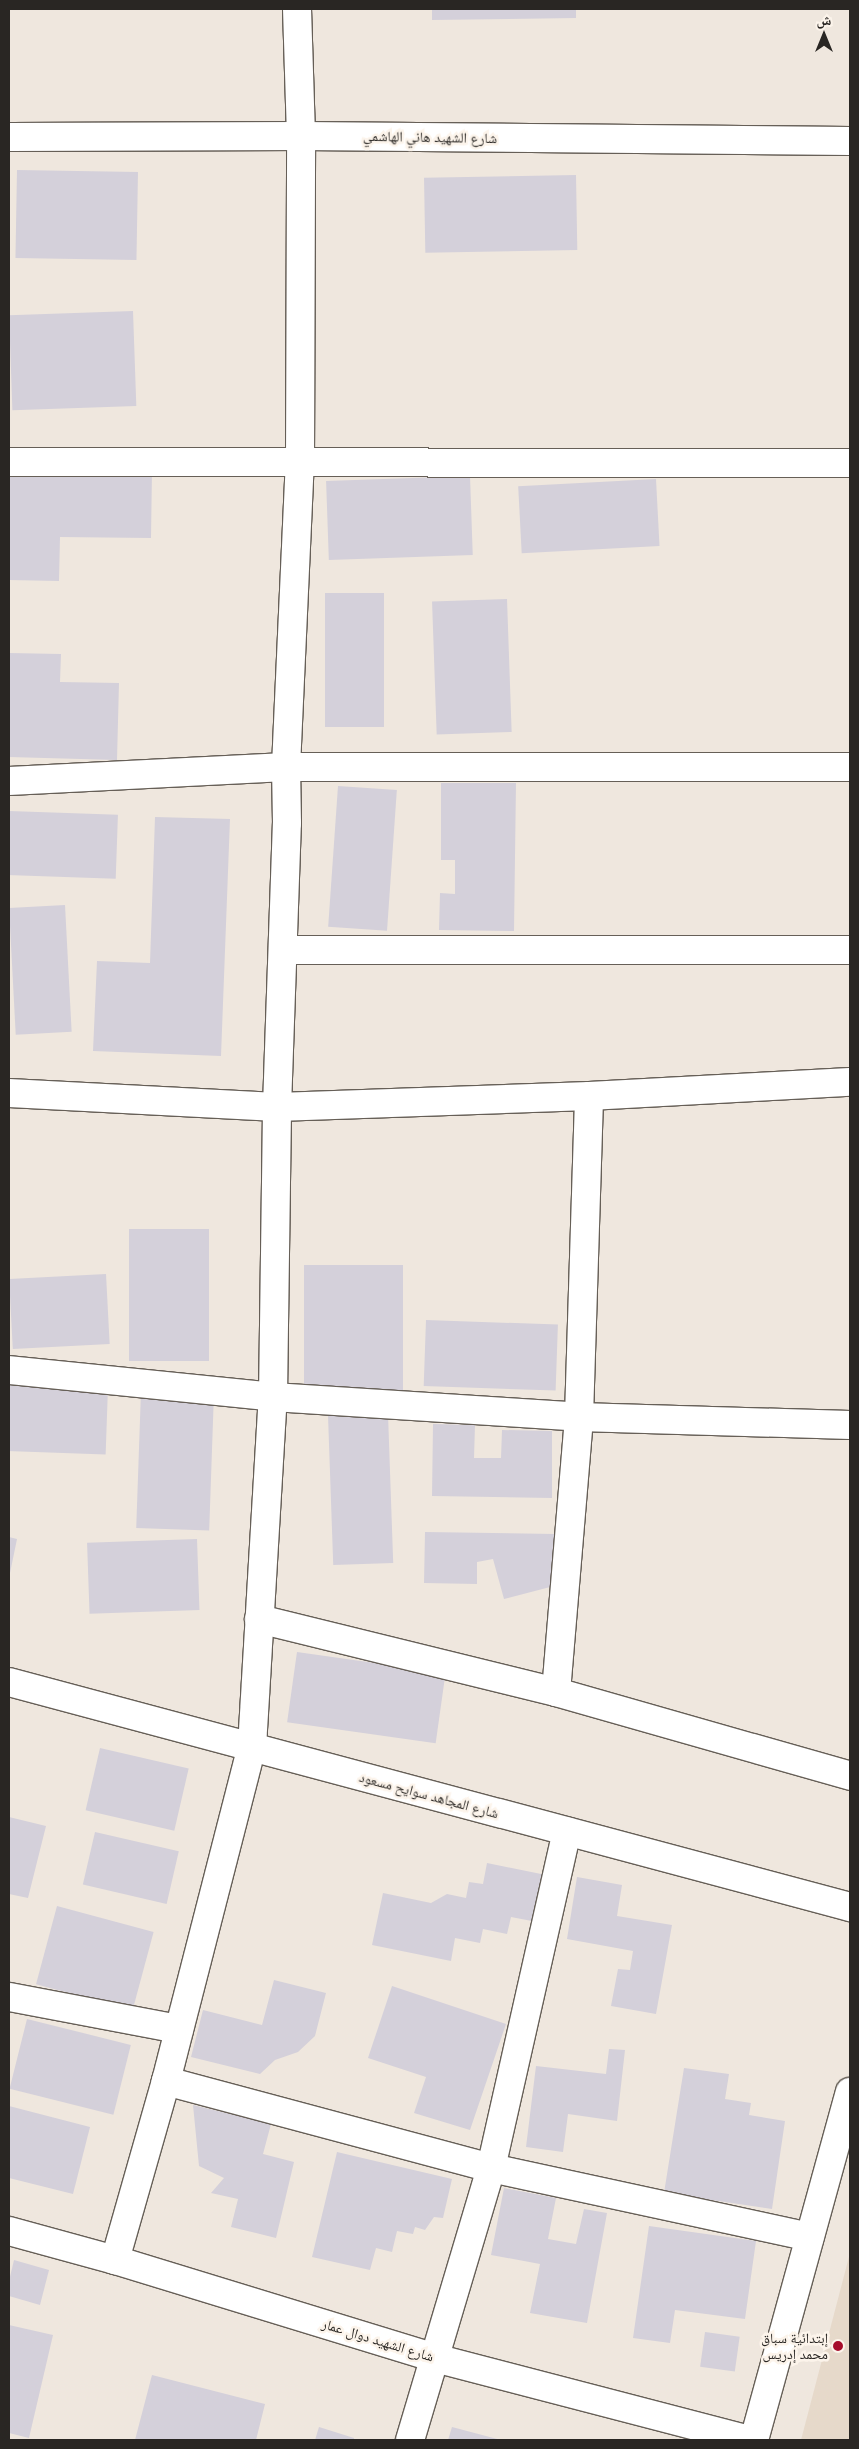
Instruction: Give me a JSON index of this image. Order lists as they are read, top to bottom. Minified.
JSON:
{"streets":{"street":["شارع الشهيد هاني الهاشمي","شارع المجاهد سوايح مسعود","شارع الشهيد دوال عمار"]},"places":["إبتدائية سباق محمد إدريس"],"north":"top"}
